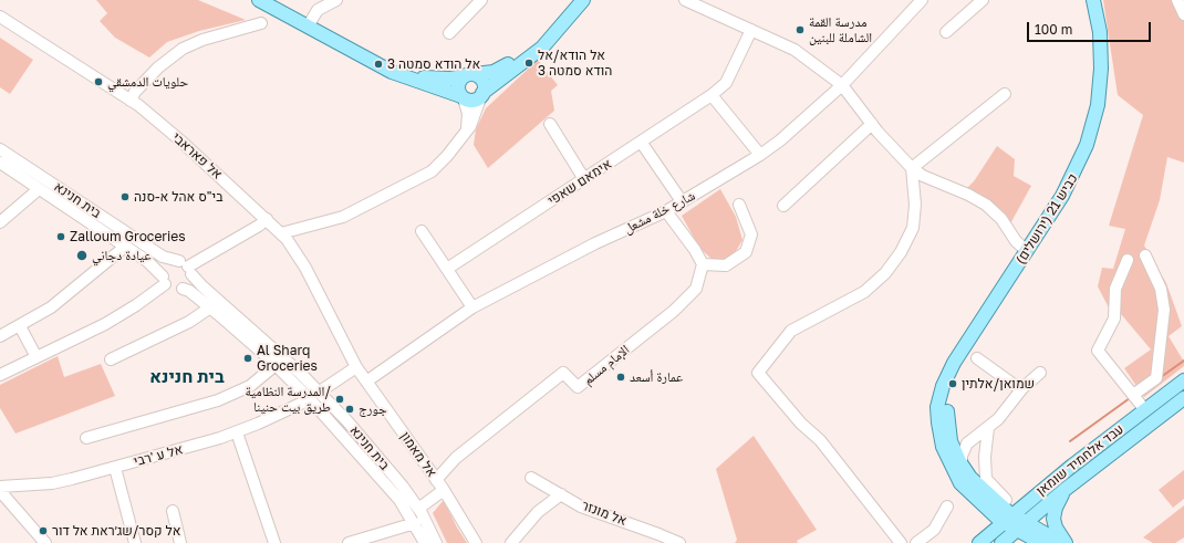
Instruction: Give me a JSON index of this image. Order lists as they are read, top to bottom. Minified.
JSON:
{"streets":{"main road":["כביש 21 (ירושלים)","עבד אלחמיד שומאן"],"street":["אל פאראבי","אימאם שאפי","בית חנינא","شارع خلة مشعل","الإمام مسلم","אל מאמון","אל ע 'רבי","אל מונזר"]},"crossings":[["אל פאראבי","אל מאמון"],["בית חנינא","אל ע 'רבי"],["شارع خلة مشعل","אל מאמון"],["כביש 21 (ירושלים)","עבד אלחמיד שומאן"],["الإمام مسلم","אל מאמון"]],"districts":["בית חנינא"],"places":["مدرسة القمة الشاملة للبنين","אל הודא/אל הודא סמטה 3","אל הודא סמטה 3","حلويات الدمشقي","בי\"ס אהל א-סנה","Zalloum Groceries","عيادة دجاني","Al Sharq Groceries","عمارة أسعد","שמואן/אלתין","المدرسة النظامية/ طريق بيت حنينا","جورج","אל קסר/שג׳ראת אל דור"],"scale_bar":"100 m"}
